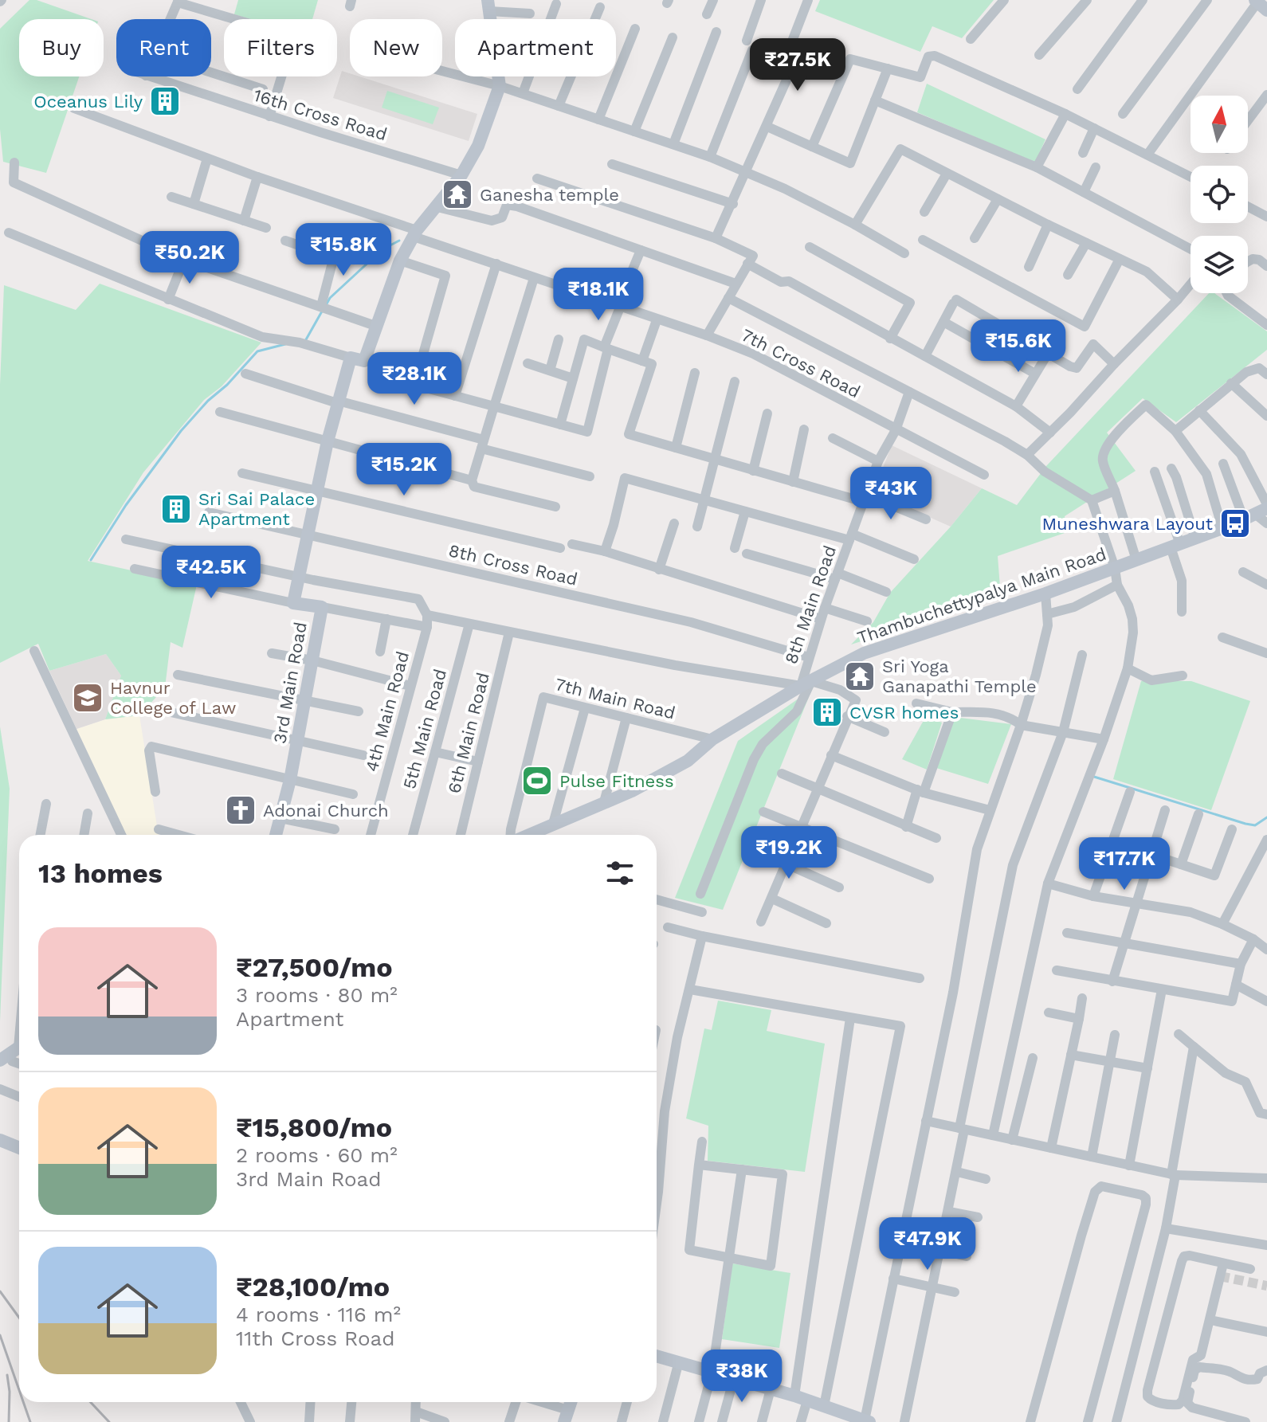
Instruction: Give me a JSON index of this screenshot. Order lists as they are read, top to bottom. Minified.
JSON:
{"streets":{"main road":["Thambuchettypalya Main Road","3rd Main Road"],"street":["16th Cross Road","7th Cross Road","8th Cross Road","8th Main Road","7th Main Road","4th Main Road","5th Main Road","6th Main Road"]},"crossings":[["7th Cross Road","8th Main Road"],["8th Cross Road","8th Main Road"],["8th Cross Road","3rd Main Road"],["Thambuchettypalya Main Road","8th Main Road"],["Thambuchettypalya Main Road","7th Main Road"]],"places":{"building":["Oceanus Lily","Sri Sai Palace Apartment","CVSR homes"],"temple":["Ganesha temple","Sri Yoga Ganapathi Temple"],"bus stop":["Muneshwara Layout"],"school or university":["Havnur College of Law"],"sports":["Pulse Fitness"],"church":["Adonai Church"]},"north":"top","page":{"chip":["Buy","Rent","Filters","New","Apartment"],"price":["₹27.5K","₹15.8K","₹50.2K","₹18.1K","₹15.6K","₹28.1K","₹15.2K","₹43K","₹42.5K","₹19.2K","₹17.7K","₹47.9K","₹38K"],"heading":"13 homes","list":[{"name":"₹27,500/mo","note":"3 rooms · 80 m² · Apartment"},{"name":"₹15,800/mo","note":"2 rooms · 60 m² · 3rd Main Road"},{"name":"₹28,100/mo","note":"4 rooms · 116 m² · 11th Cross Road"}]}}
